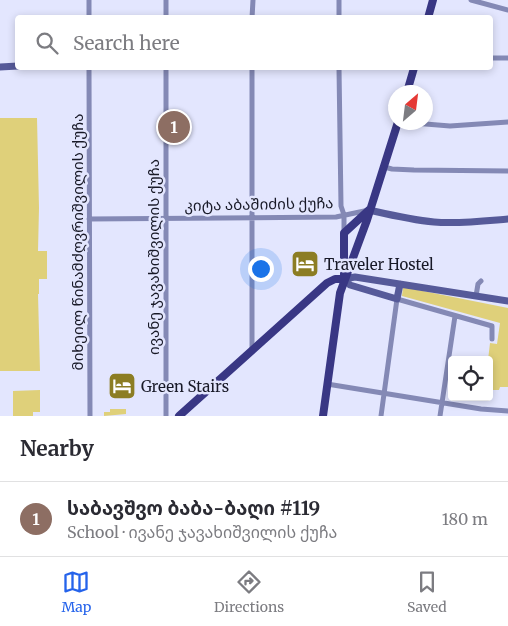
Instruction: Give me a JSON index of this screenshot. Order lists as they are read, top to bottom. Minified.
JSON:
{"streets":{"street":["კიტა აბაშიძის ქუჩა","მიხეილ წინამძღვრიშვილის ქუჩა","ივანე ჯავახიშვილის ქუჩა"]},"crossings":[["კიტა აბაშიძის ქუჩა","მიხეილ წინამძღვრიშვილის ქუჩა"],["კიტა აბაშიძის ქუჩა","ივანე ჯავახიშვილის ქუჩა"]],"places":{"hotel":["Traveler Hostel","Green Stairs"]},"north":"top right","page":{"search":"Search here","pins":"1","heading":"Nearby","list":[{"mark":"1","name":"საბავშვო ბაბა-ბაღი #119","note":"School · ივანე ჯავახიშვილის ქუჩა","value":"180 m"}],"nav":["Map","Directions","Saved"]}}
